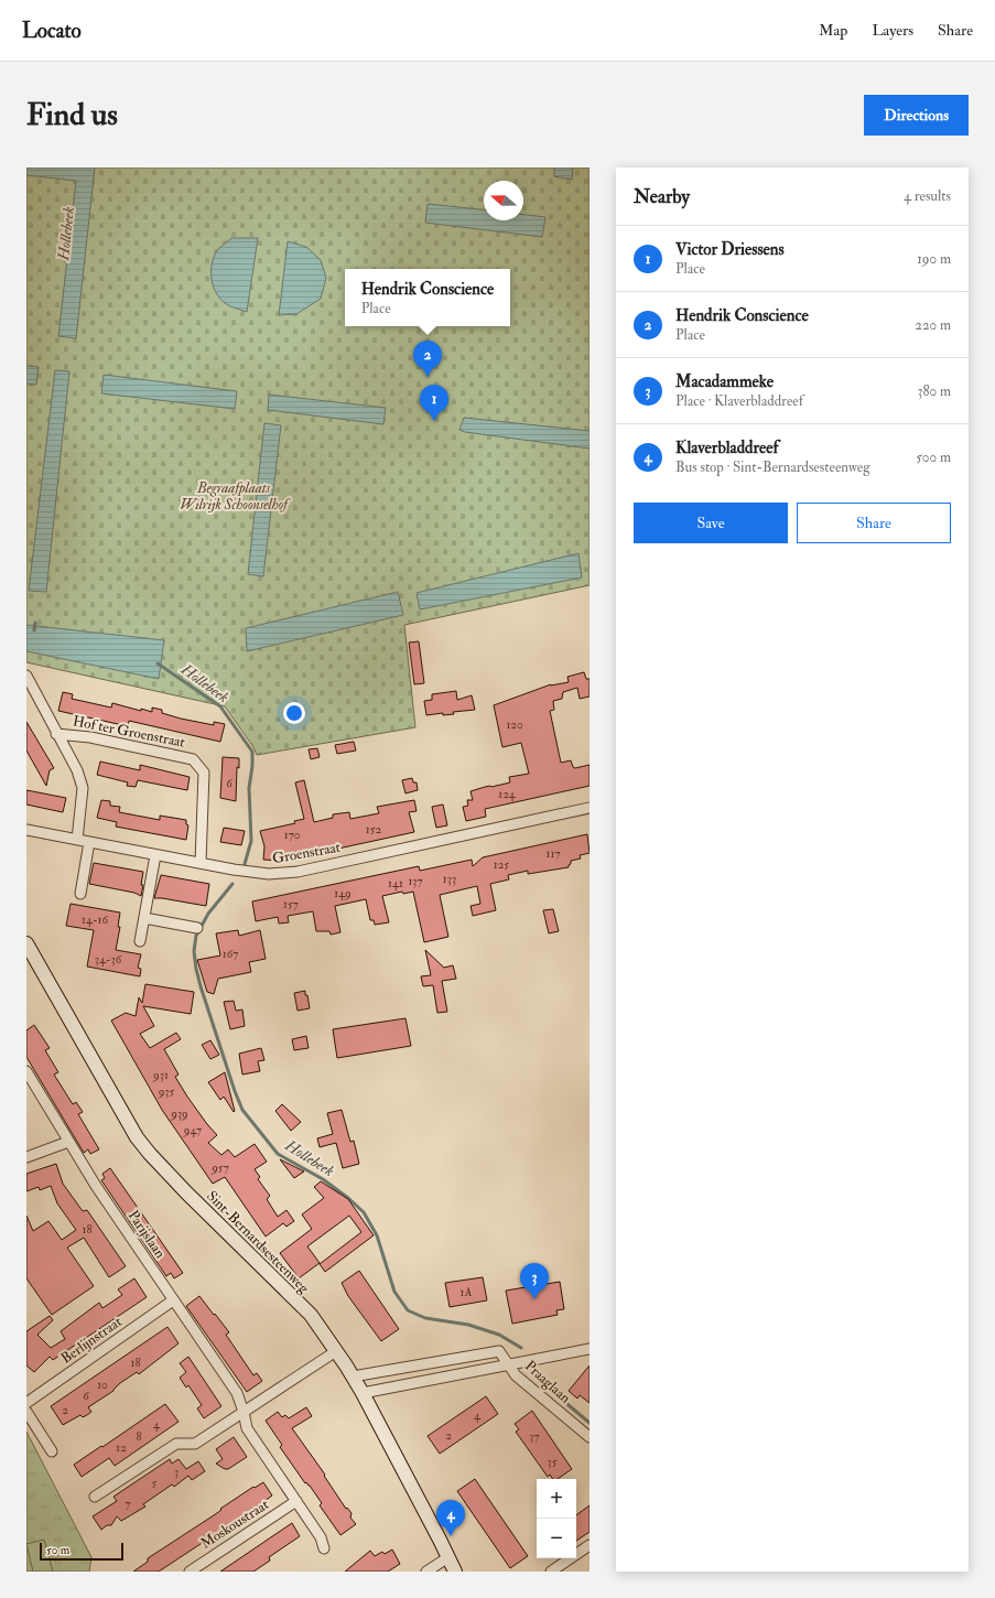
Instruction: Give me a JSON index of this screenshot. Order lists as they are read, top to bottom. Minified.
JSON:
{"streets":{"main road":["Sint-Bernardsesteenweg"],"street":["Hof ter Groenstraat","Groenstraat","Parijslaan","Berlijnstraat","Praaglaan","Moskoustraat"]},"crossings":[["Hof ter Groenstraat","Groenstraat"],["Parijslaan","Berlijnstraat"],["Parijslaan","Moskoustraat"],["Sint-Bernardsesteenweg","Praaglaan"]],"water":["Hollebeek"],"parks":["Begraafplaats Wilrijk Schoonselhof"],"house_numbers":["120","6","124","152","170","117","125","133","137","141","149","157","14-16","167","34-36","931","935","939","947","957","18","1A","18","10","6","2","4","4","2","8","37","12","35","3","5","7"],"scale_bar":"50 m","north":"left","page":{"header":"Locato","nav":["Map","Layers","Share"],"buttons":["Directions",["Save","Share"]],"title":"Find us","heading":["Nearby","4 results"],"list":[{"mark":"1","name":"Victor Driessens","note":"Place","value":"190 m"},{"mark":"2","name":"Hendrik Conscience","note":"Place","value":"220 m"},{"mark":"3","name":"Macadammeke","note":"Place · Klaverbladdreef","value":"380 m"},{"mark":"4","name":"Klaverbladdreef","note":"Bus stop · Sint-Bernardsesteenweg","value":"500 m"}],"popup":["Hendrik Conscience","Place"],"pins":["2","1","3","4"],"map_buttons":["+","−"],"scale":"50 m"}}
